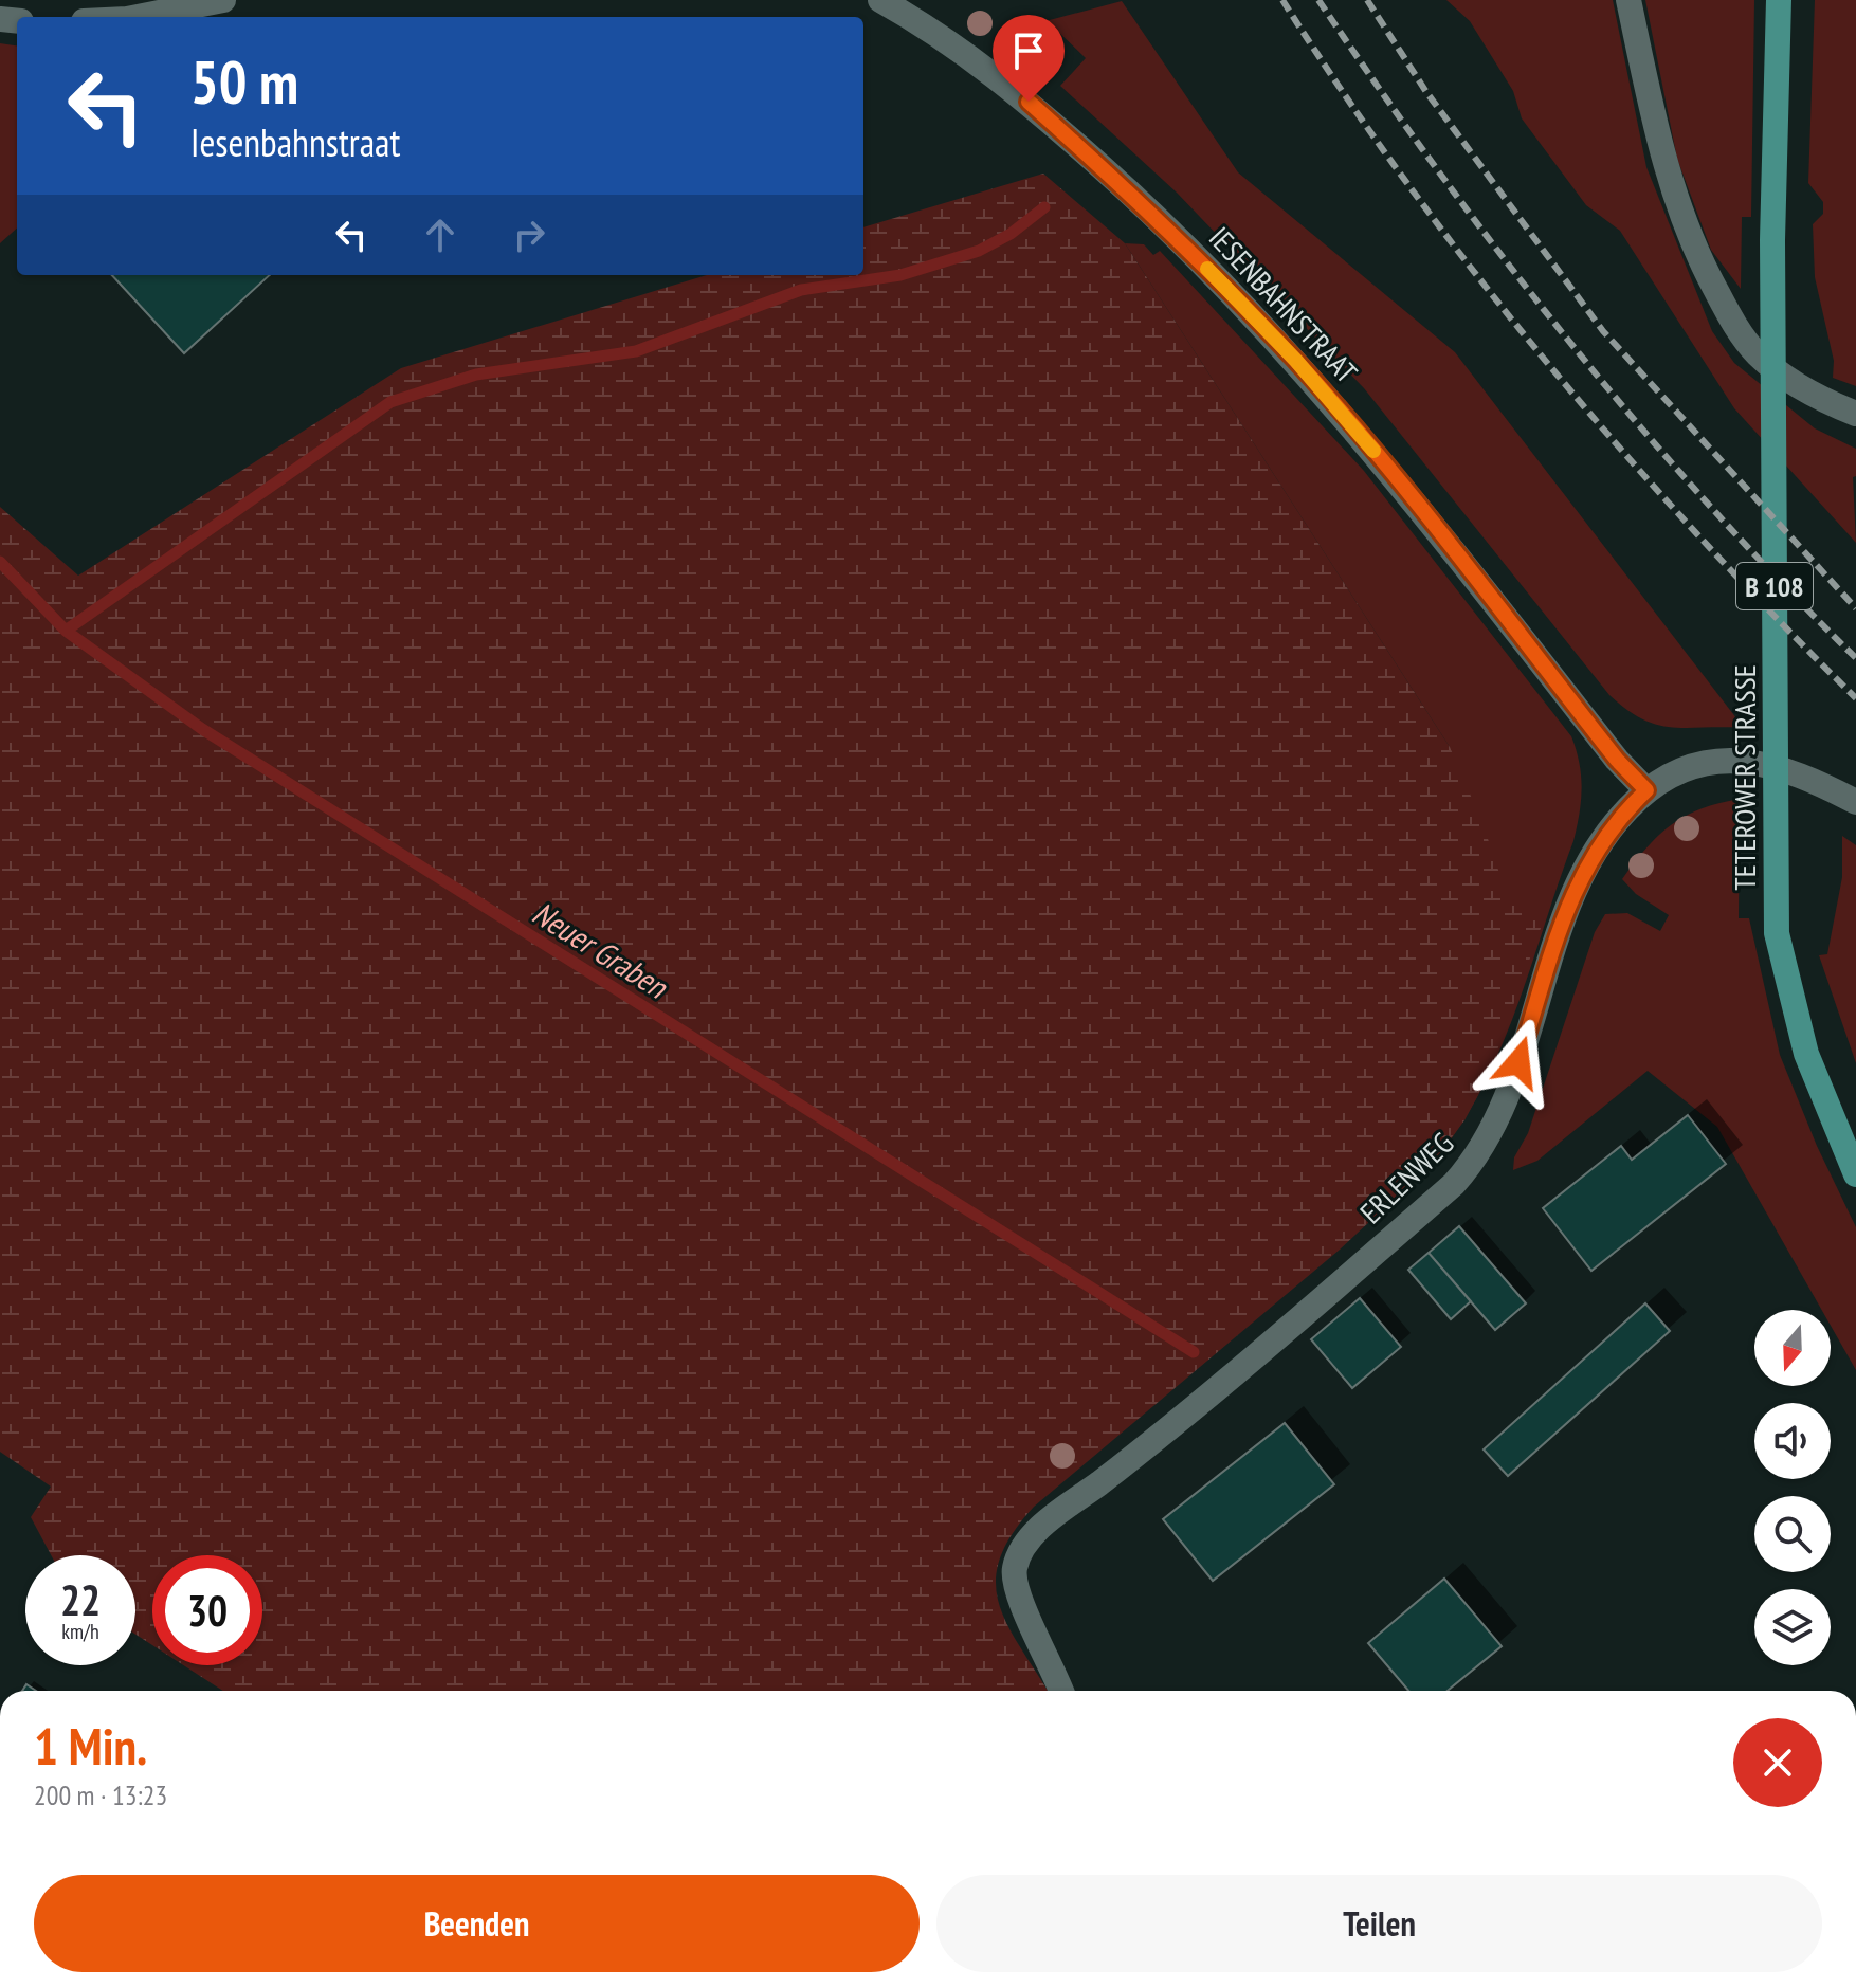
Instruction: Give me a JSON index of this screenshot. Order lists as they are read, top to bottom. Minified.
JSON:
{"streets":{"main road":["B 108","TETEROWER STRASSE"],"street":["IESENBAHNSTRAAT","ERLENWEG"]},"crossings":[["IESENBAHNSTRAAT","ERLENWEG"]],"water":["Neuer Graben"],"north":"bottom","page":{"turn":["50 m","Iesenbahnstraat"],"speed":"22 km/h","limit":"30","heading":["1 Min.","200 m · 13:23"],"buttons":["Beenden","Teilen"]}}
